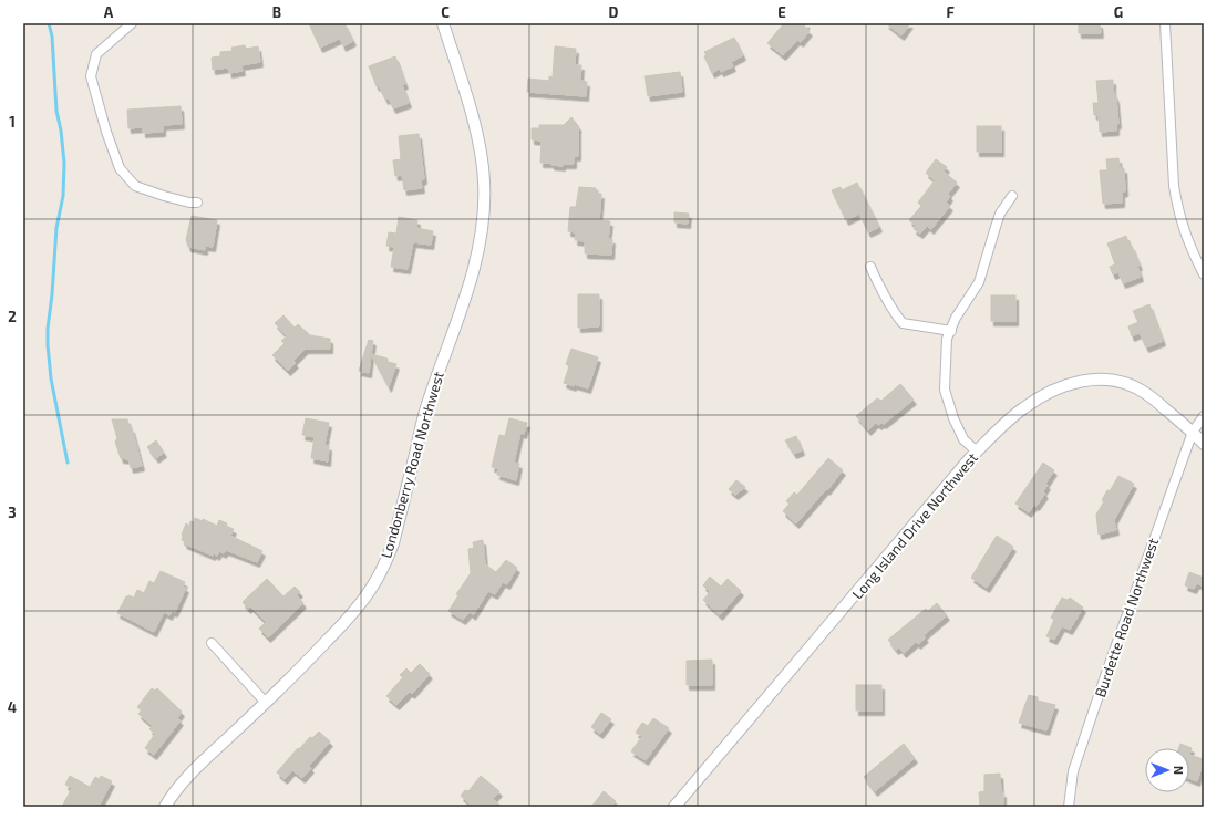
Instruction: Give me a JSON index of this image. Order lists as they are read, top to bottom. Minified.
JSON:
{"streets":{"street":["Londonberry Road Northwest","Long Island Drive Northwest","Burdette Road Northwest"]},"crossings":[["Long Island Drive Northwest","Burdette Road Northwest"]],"north":"right","grid":{"columns":["A","B","C","D","E","F","G"],"rows":["1","2","3","4"]}}
